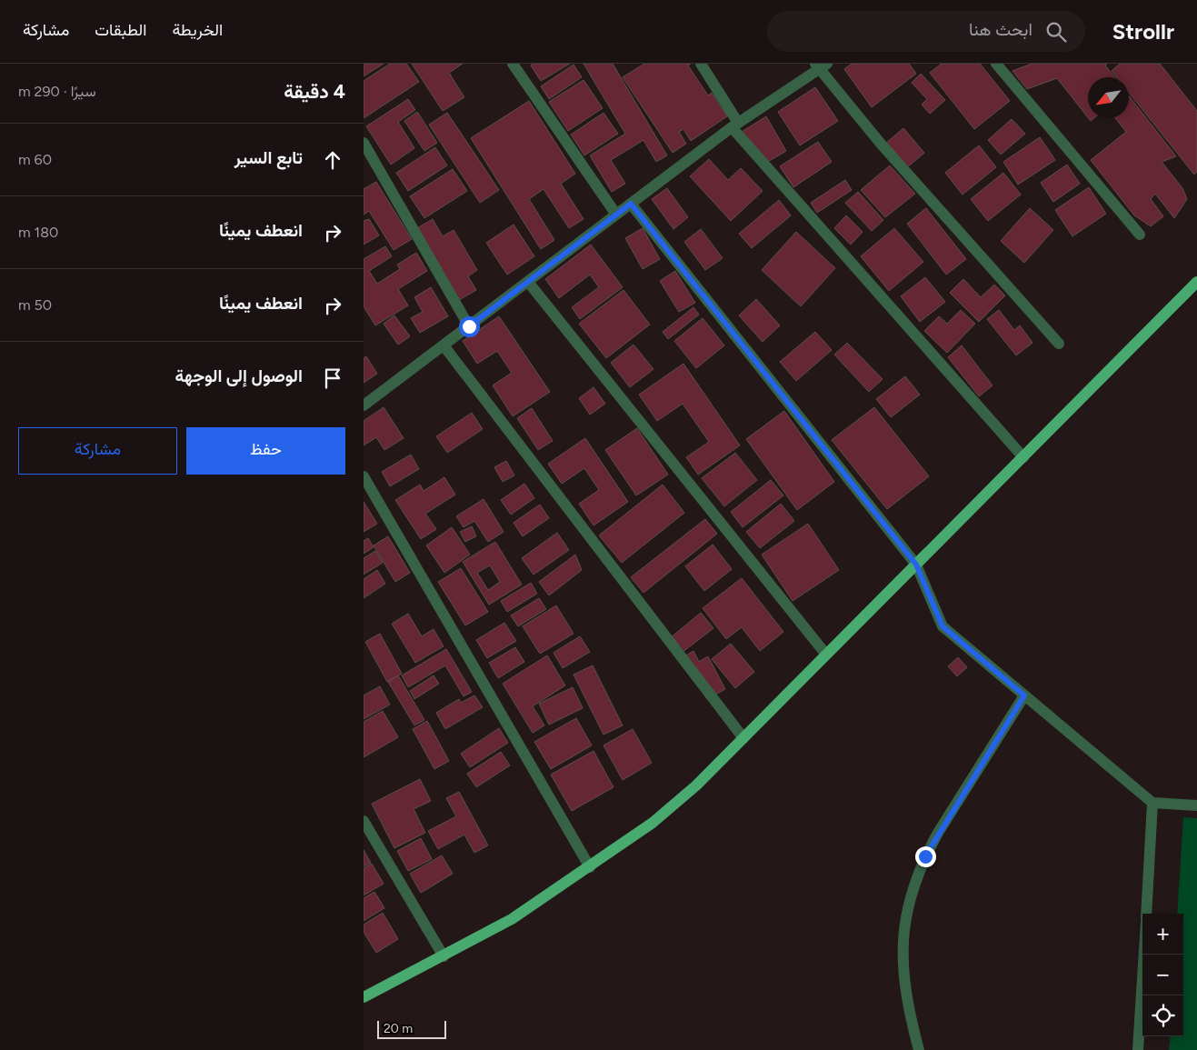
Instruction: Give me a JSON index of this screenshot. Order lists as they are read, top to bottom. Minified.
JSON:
{"scale_bar":"20 m","north":"bottom left","page":{"header":"Strollr","search":"ابحث هنا","nav":["الخريطة","الطبقات","مشاركة"],"heading":["4 دقيقة","سيرًا · 290 m"],"list":[["تابع السير","60 m"],["انعطف يمينًا","180 m"],["انعطف يمينًا","50 m"],"الوصول إلى الوجهة"],"buttons":["حفظ","مشاركة"],"map_buttons":["+","−"],"scale":"20 m"}}
